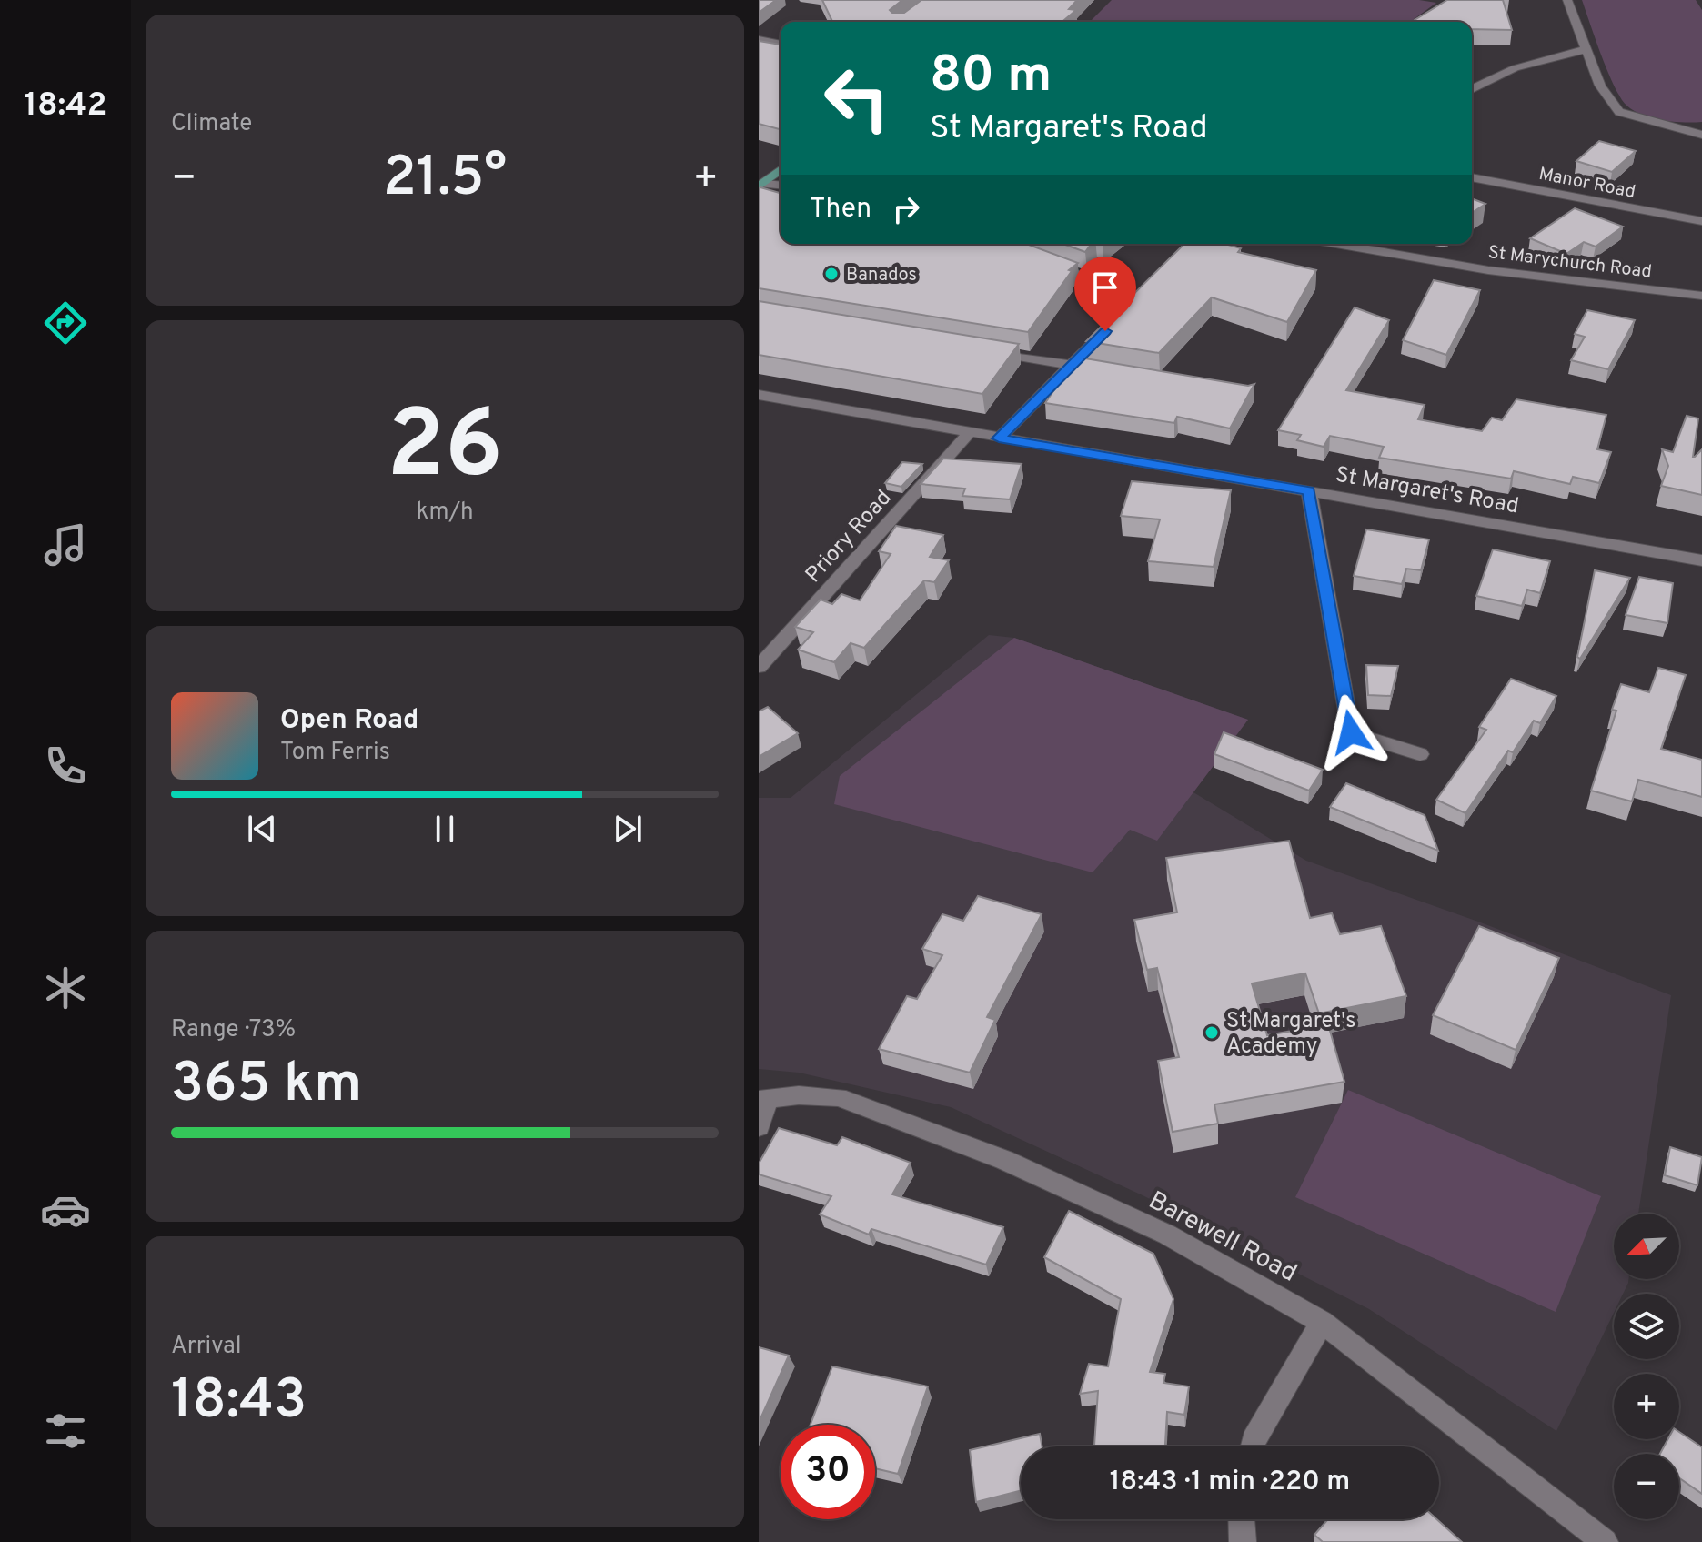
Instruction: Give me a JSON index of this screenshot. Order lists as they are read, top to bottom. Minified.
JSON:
{"streets":{"street":["Manor Road","St Marychurch Road","St Margaret's Road","Priory Road","Barewell Road"]},"crossings":[["St Margaret's Road","Priory Road"]],"places":["Banados","St Margaret's Academy"],"north":"bottom left","page":{"tabs":"18:42","tile":["Climate",["26","km/h"],["Range · 73%","365 km"],["Arrival","18:43"]],"turn":["80 m","St Margaret's Road"],"heat":["−","21.5°","+"],"then":"Then","song":["Open Road","Tom Ferris"],"map_buttons":["+","−"],"limit":"30","trip":"18:43 · 1 min · 220 m"}}
